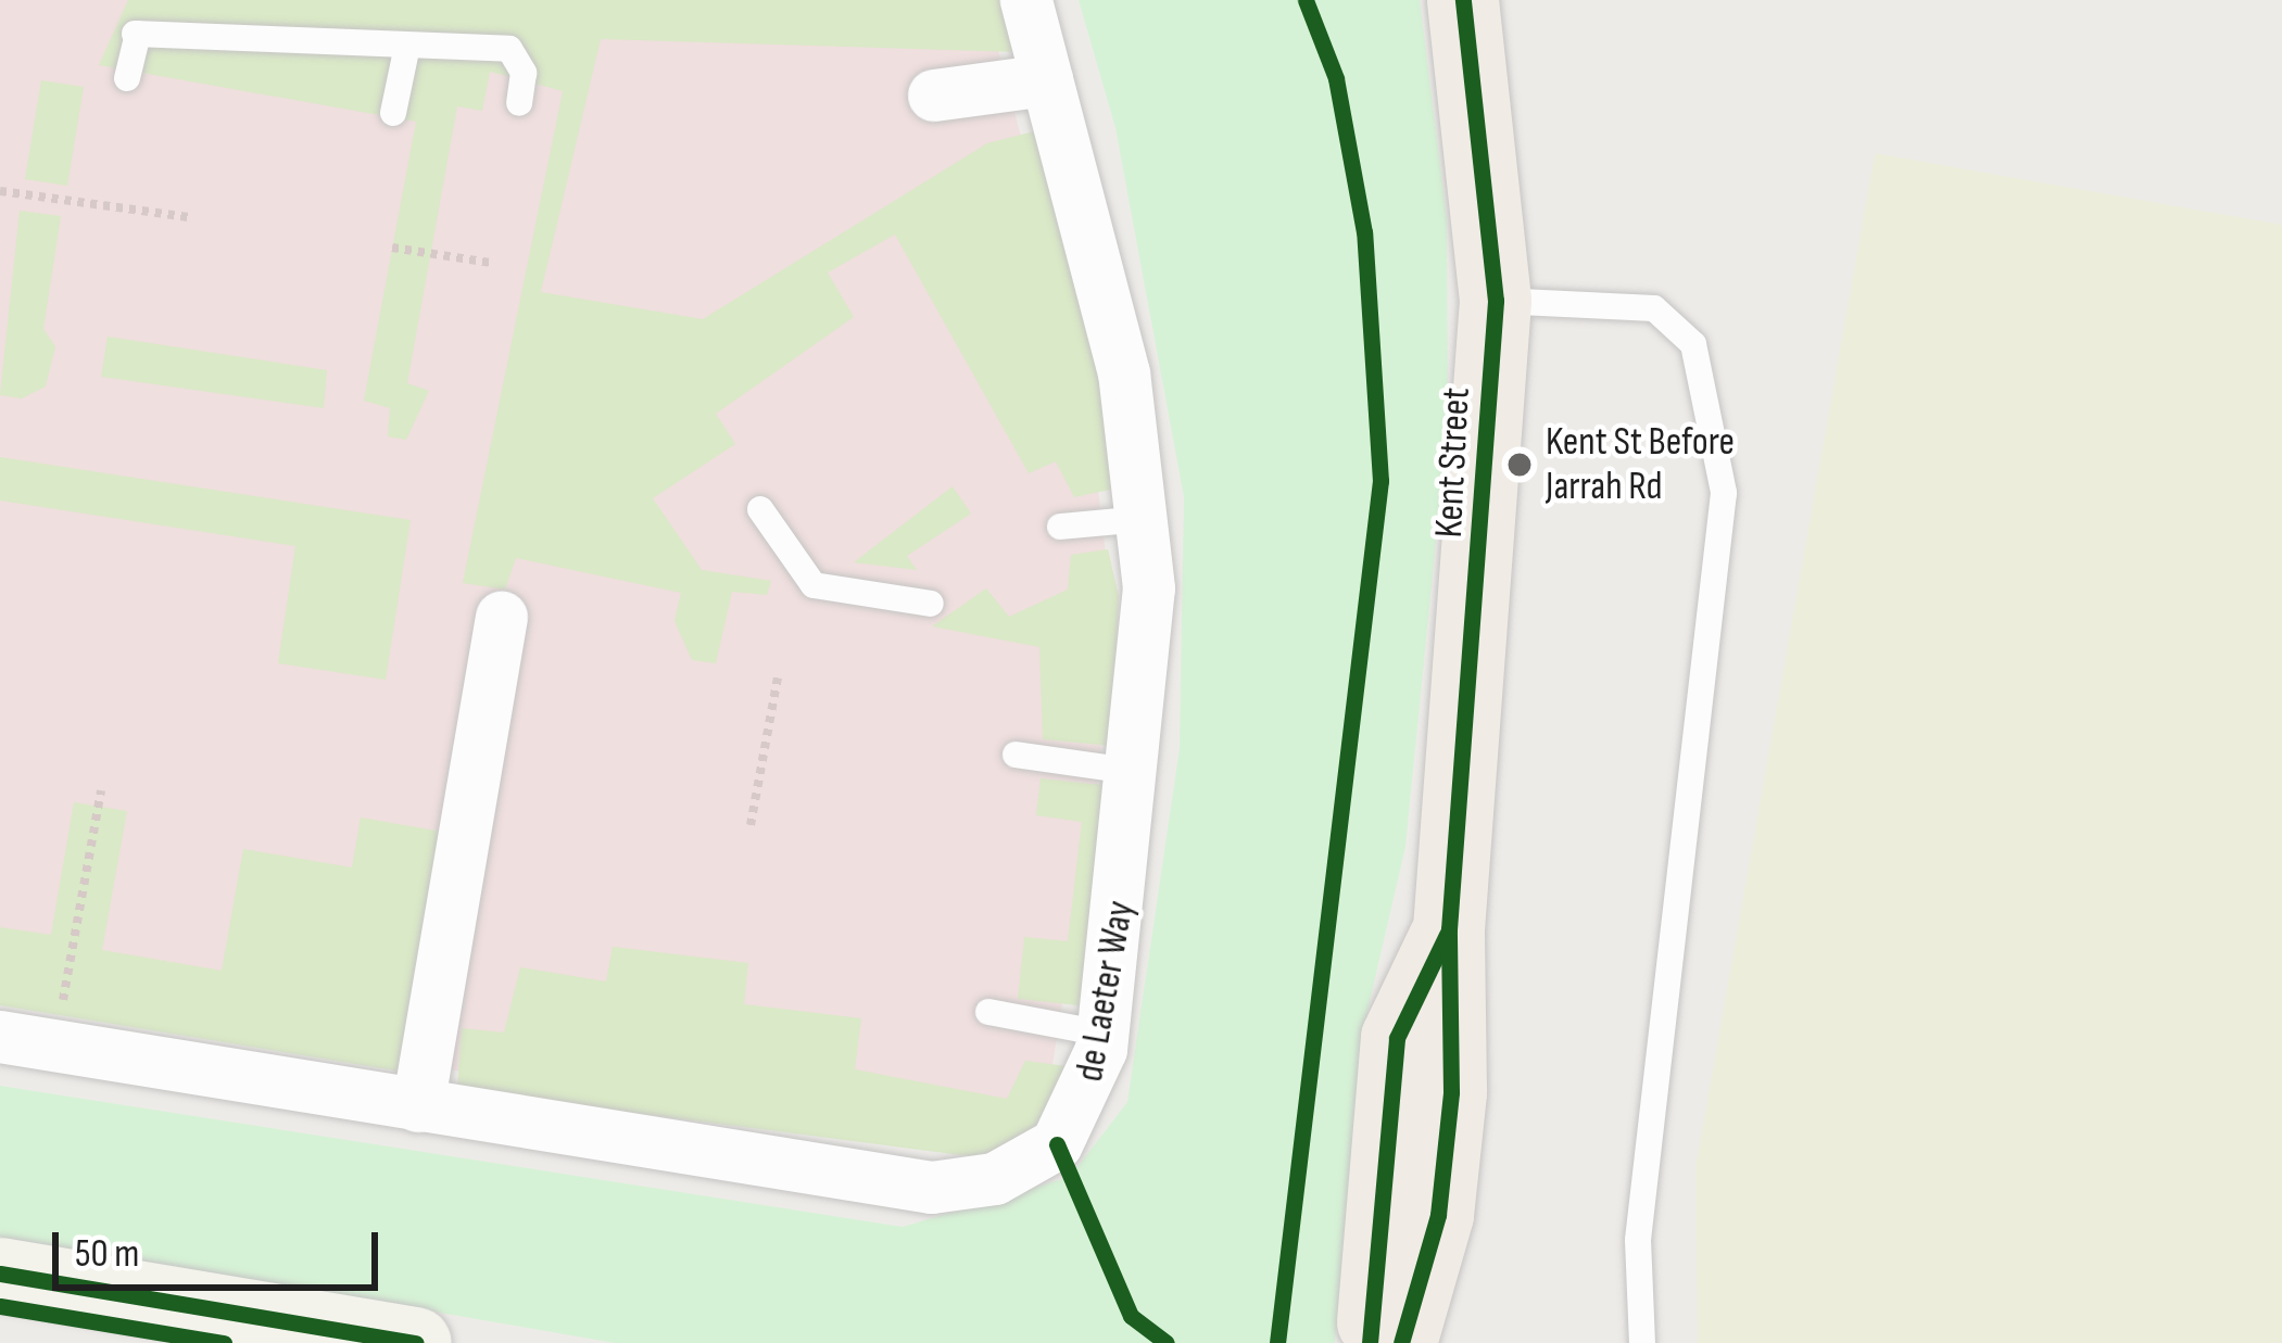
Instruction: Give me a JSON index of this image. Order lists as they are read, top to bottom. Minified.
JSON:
{"streets":{"main road":["Kent Street"],"street":["de Laeter Way"]},"places":["Kent St Before Jarrah Rd"],"scale_bar":"50 m"}
